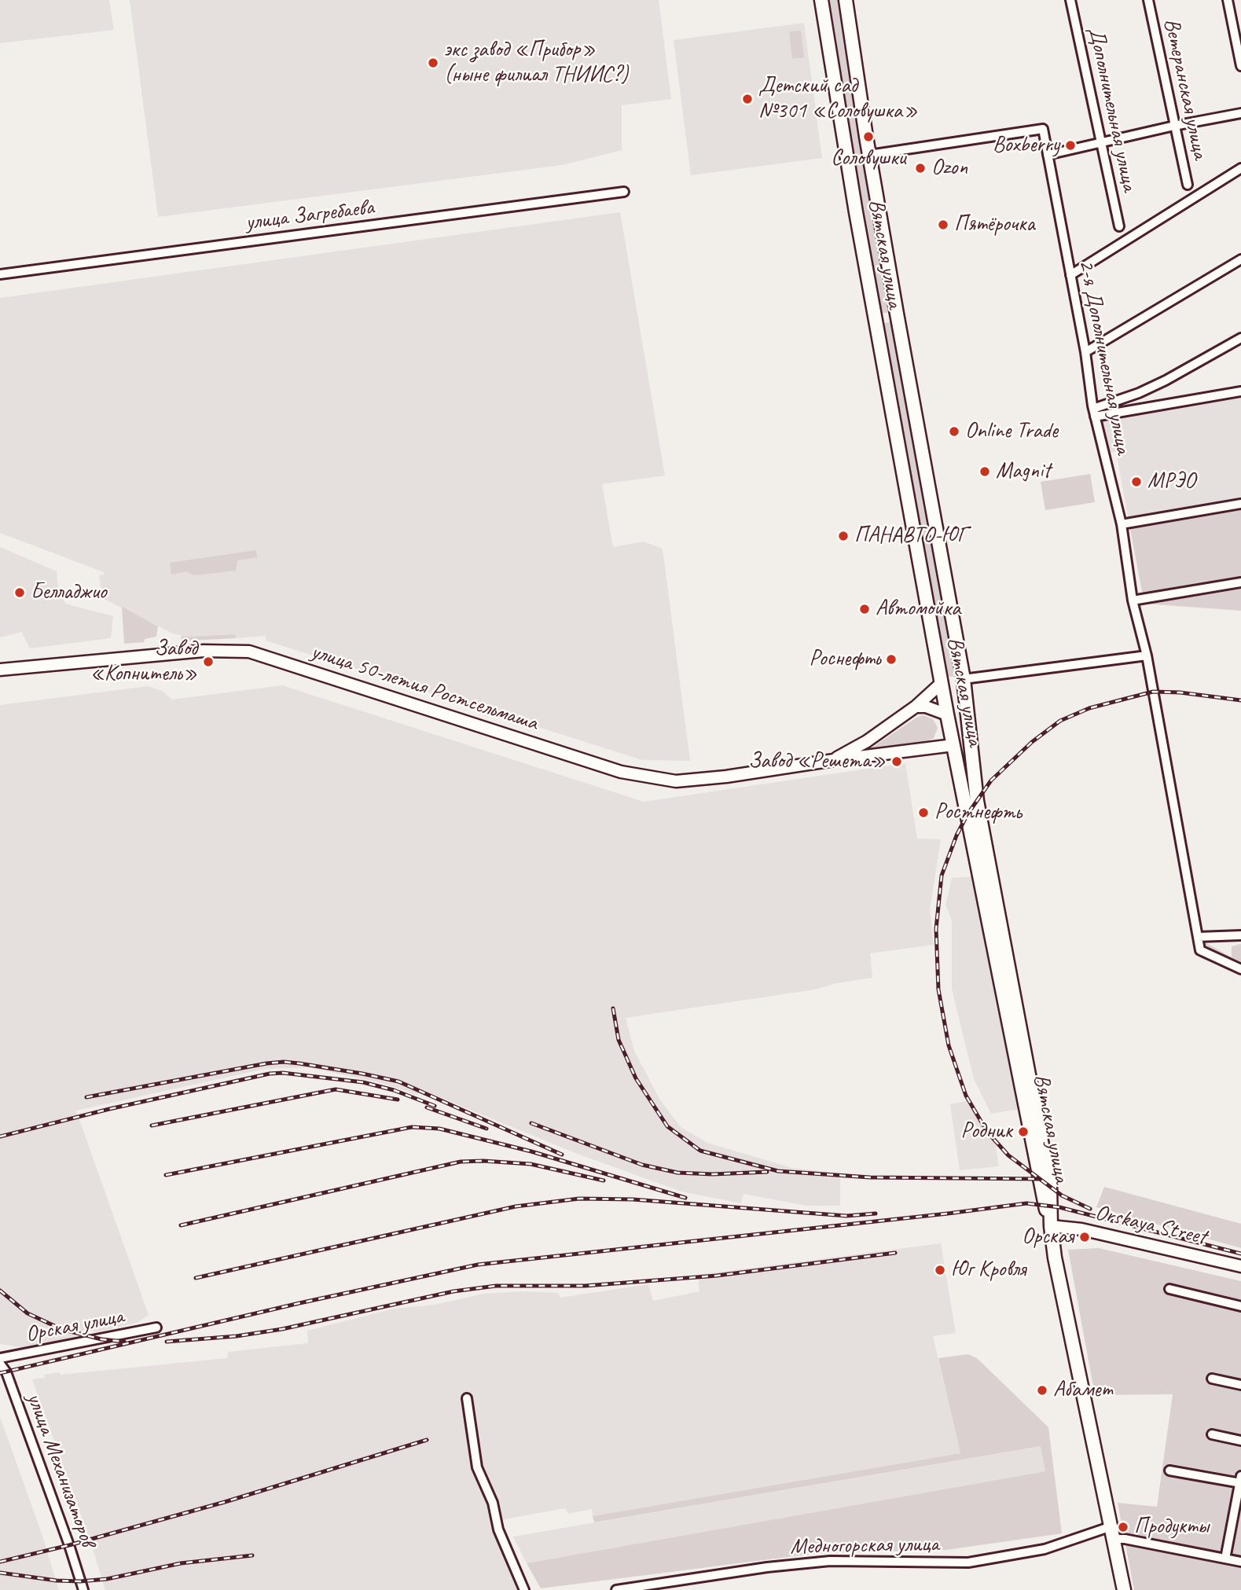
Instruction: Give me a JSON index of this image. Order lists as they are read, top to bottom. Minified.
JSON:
{"streets":{"main road":["Вятская улица","улица 50-летия Ростсельмаша","Orskaya Street"],"street":["Ветеранская улица","Дополнительная улица","улица Загребаева","2-я Дополнительная улица","Орская улица","улица Механизаторов","Медногорская улица"]},"crossings":[["Вятская улица","2-я Дополнительная улица"],["Вятская улица","улица 50-летия Ростсельмаша"],["Вятская улица","Orskaya Street"],["Вятская улица","Медногорская улица"]],"places":["экс завод «Прибор» (ныне филиал ТНИИС?)","Детский сад №301 «Соловушка»","Соловушки","Boxberry","Ozon","Пятёрочка","Online Trade","Magnit","МРЭО","ПАНАВТО-ЮГ","Белладжио","Автомойка","Роснефть","Завод «Копнитель»","Завод «Решета»","Ростнефть","Родник","Орская","Юг Кровля","Абамет","Продукты"]}
